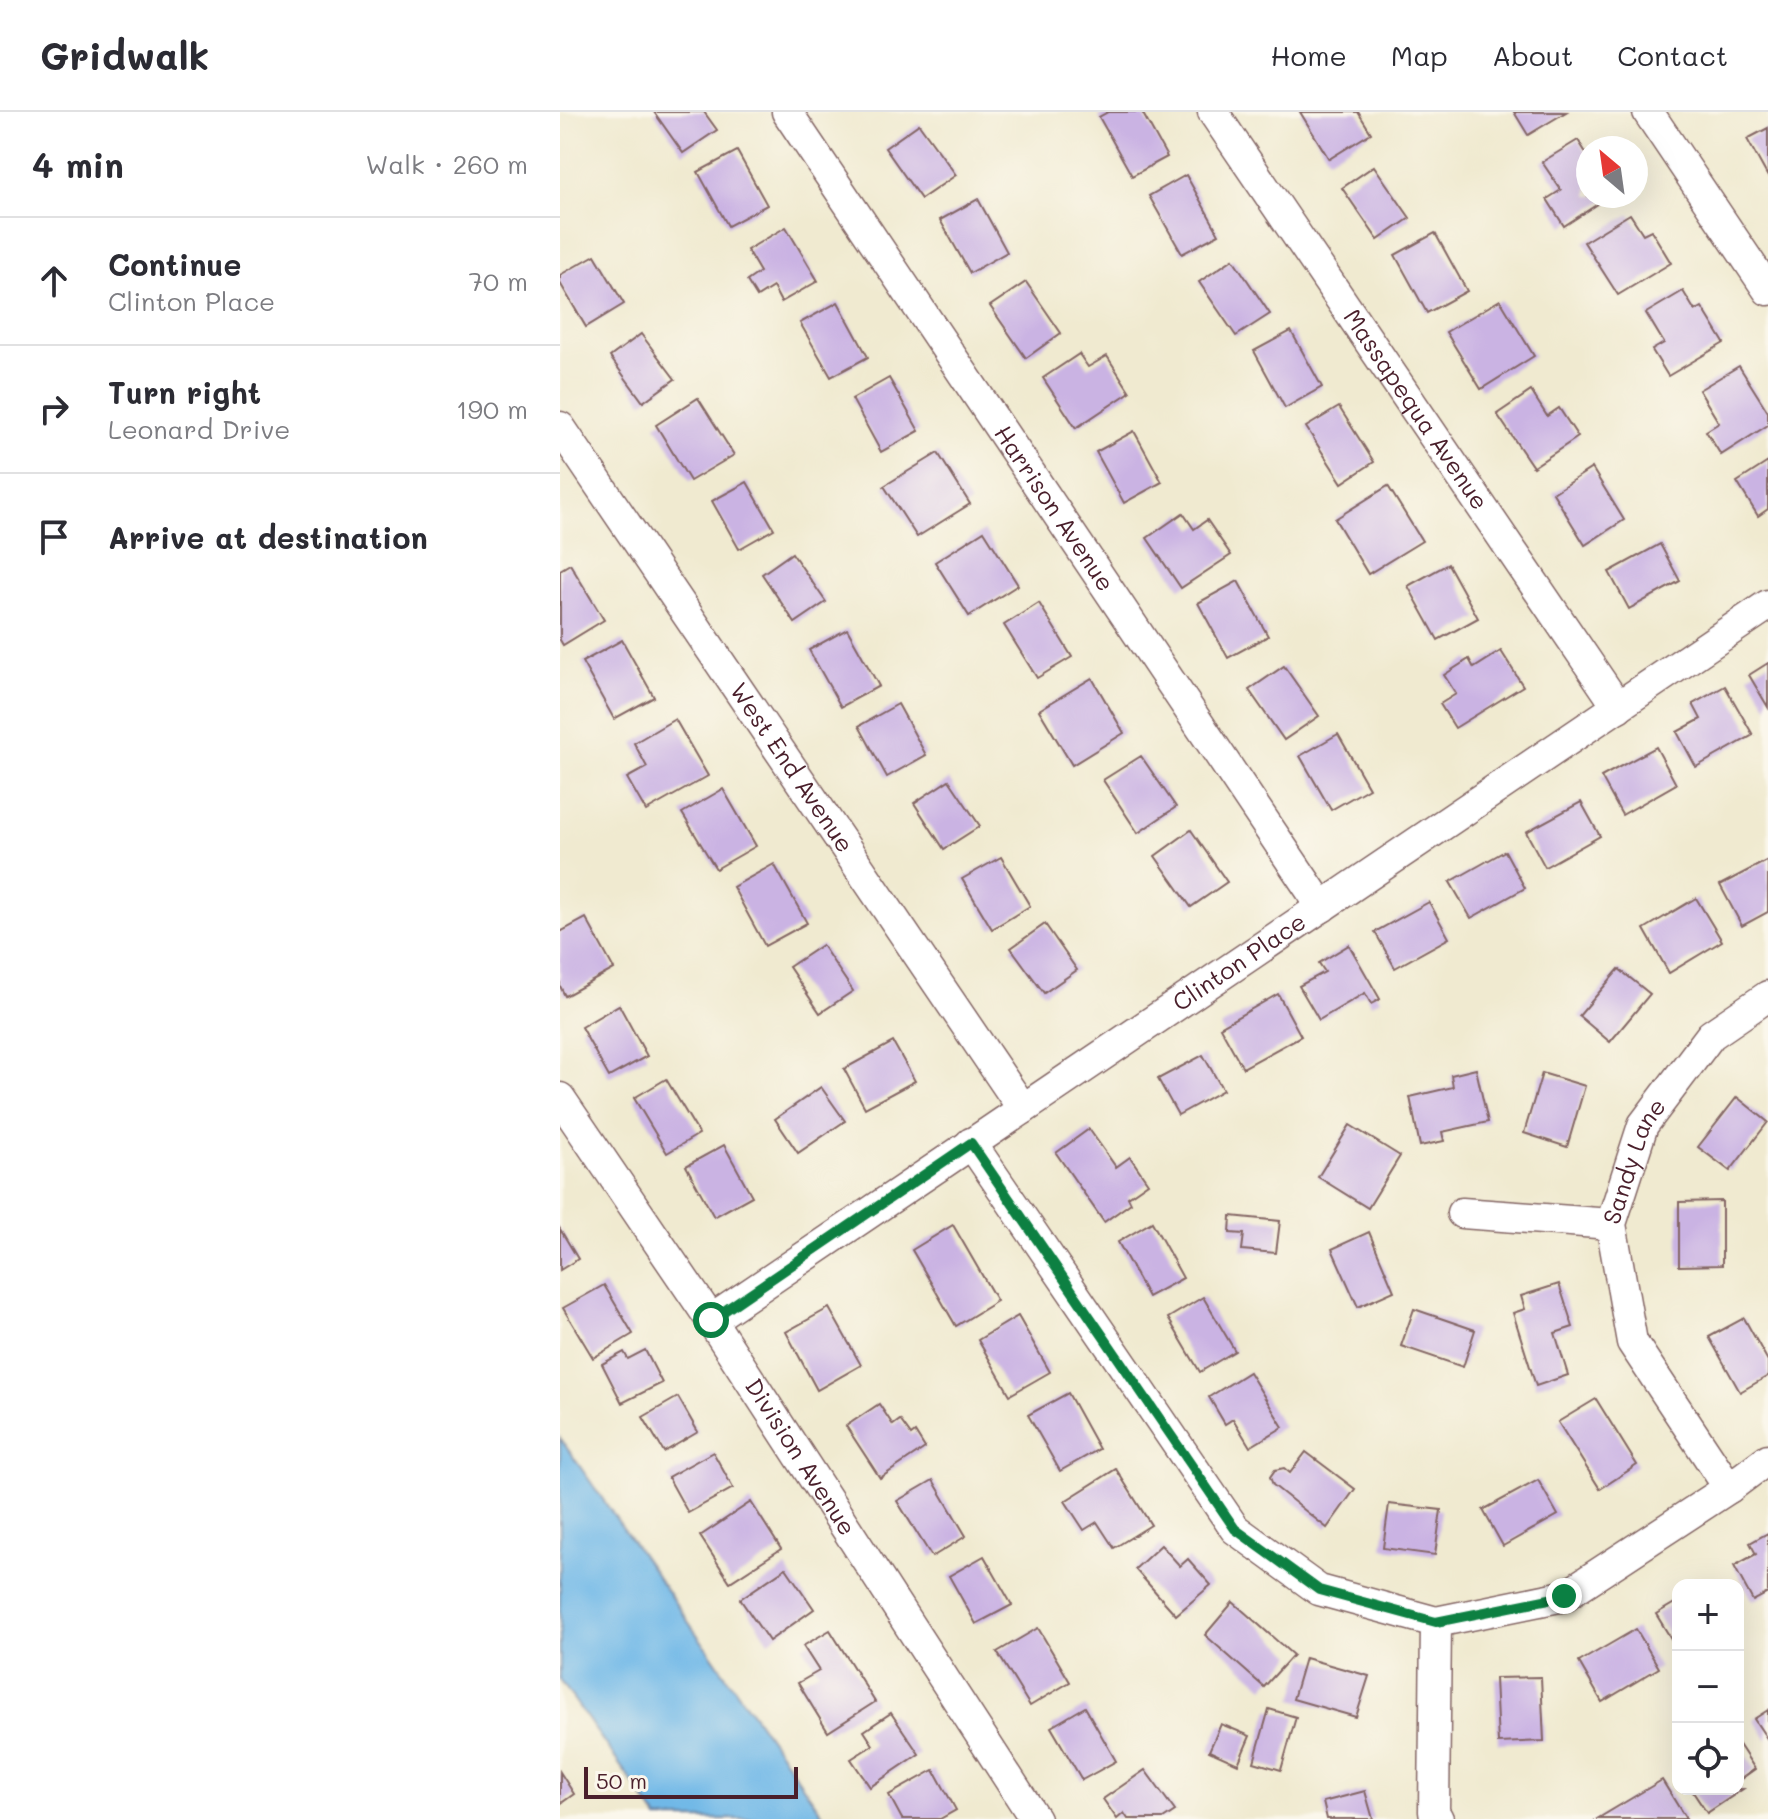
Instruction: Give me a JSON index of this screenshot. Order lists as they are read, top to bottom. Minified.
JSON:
{"streets":{"street":["Massapequa Avenue","Harrison Avenue","West End Avenue","Clinton Place","Sandy Lane","Division Avenue"]},"crossings":[["Massapequa Avenue","Clinton Place"],["Harrison Avenue","Clinton Place"],["West End Avenue","Clinton Place"],["Clinton Place","Division Avenue"]],"scale_bar":"50 m","north":"top left","page":{"header":"Gridwalk","nav":["Home","Map","About","Contact"],"heading":["4 min","Walk · 260 m"],"list":[["Continue","Clinton Place","70 m"],["Turn right","Leonard Drive","190 m"],"Arrive at destination"],"map_buttons":["+","−"],"scale":"50 m"}}
